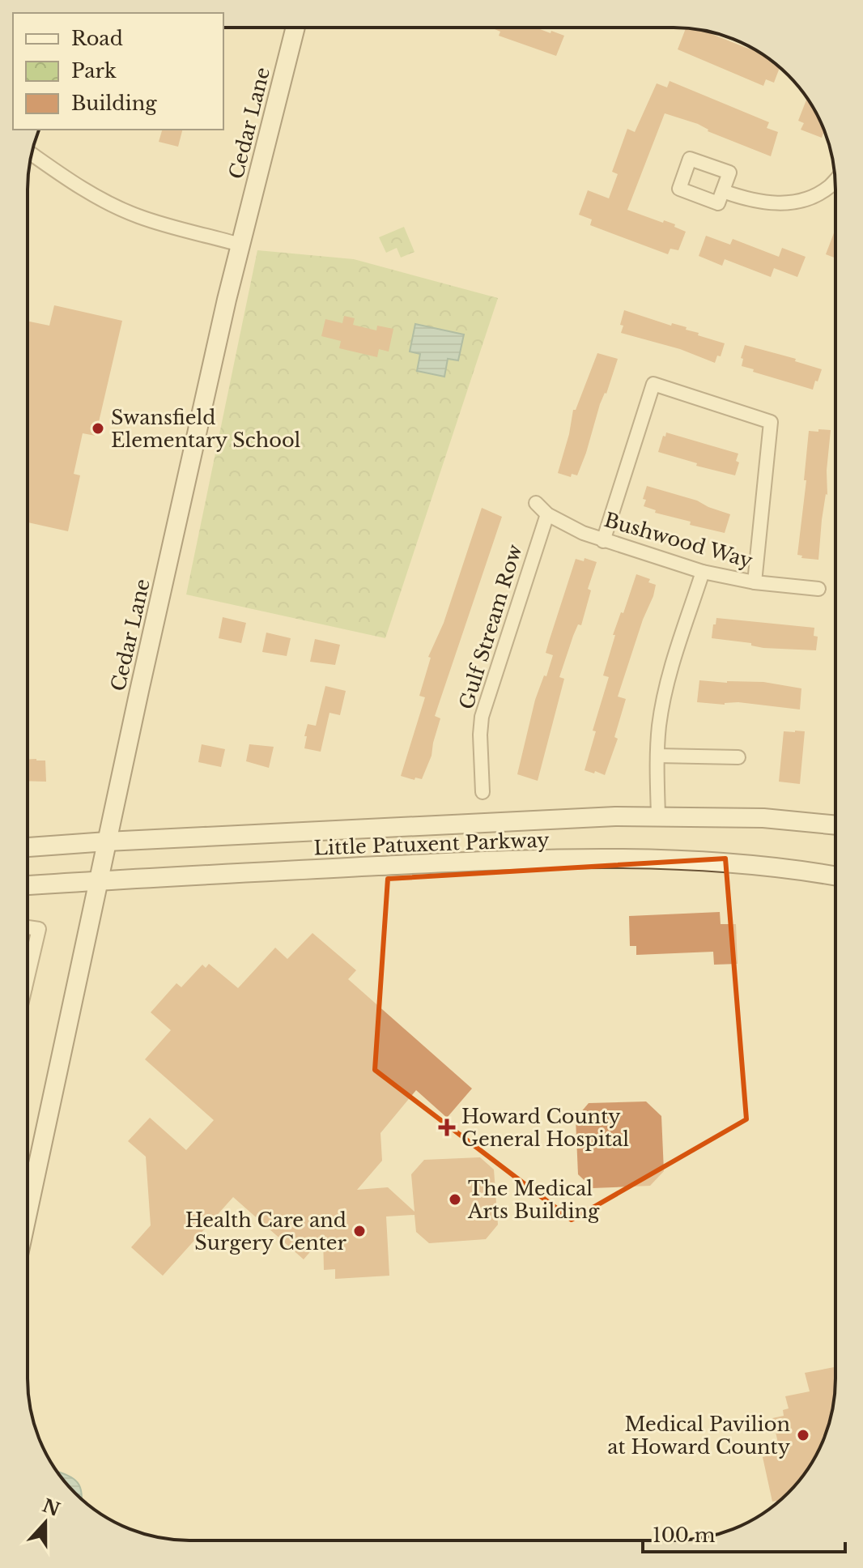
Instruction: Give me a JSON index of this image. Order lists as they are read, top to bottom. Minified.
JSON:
{"streets":{"main road":["Cedar Lane","Little Patuxent Parkway"],"street":["Bushwood Way","Gulf Stream Row"]},"crossings":[["Cedar Lane","Little Patuxent Parkway"],["Bushwood Way","Gulf Stream Row"]],"places":{"other":["Swansfield Elementary School","The Medical Arts Building","Health Care and Surgery Center","Medical Pavilion at Howard County"],"health":["Howard County General Hospital"]},"legend":["Road","Park","Building"],"scale_bar":"100 m","north":"top"}
